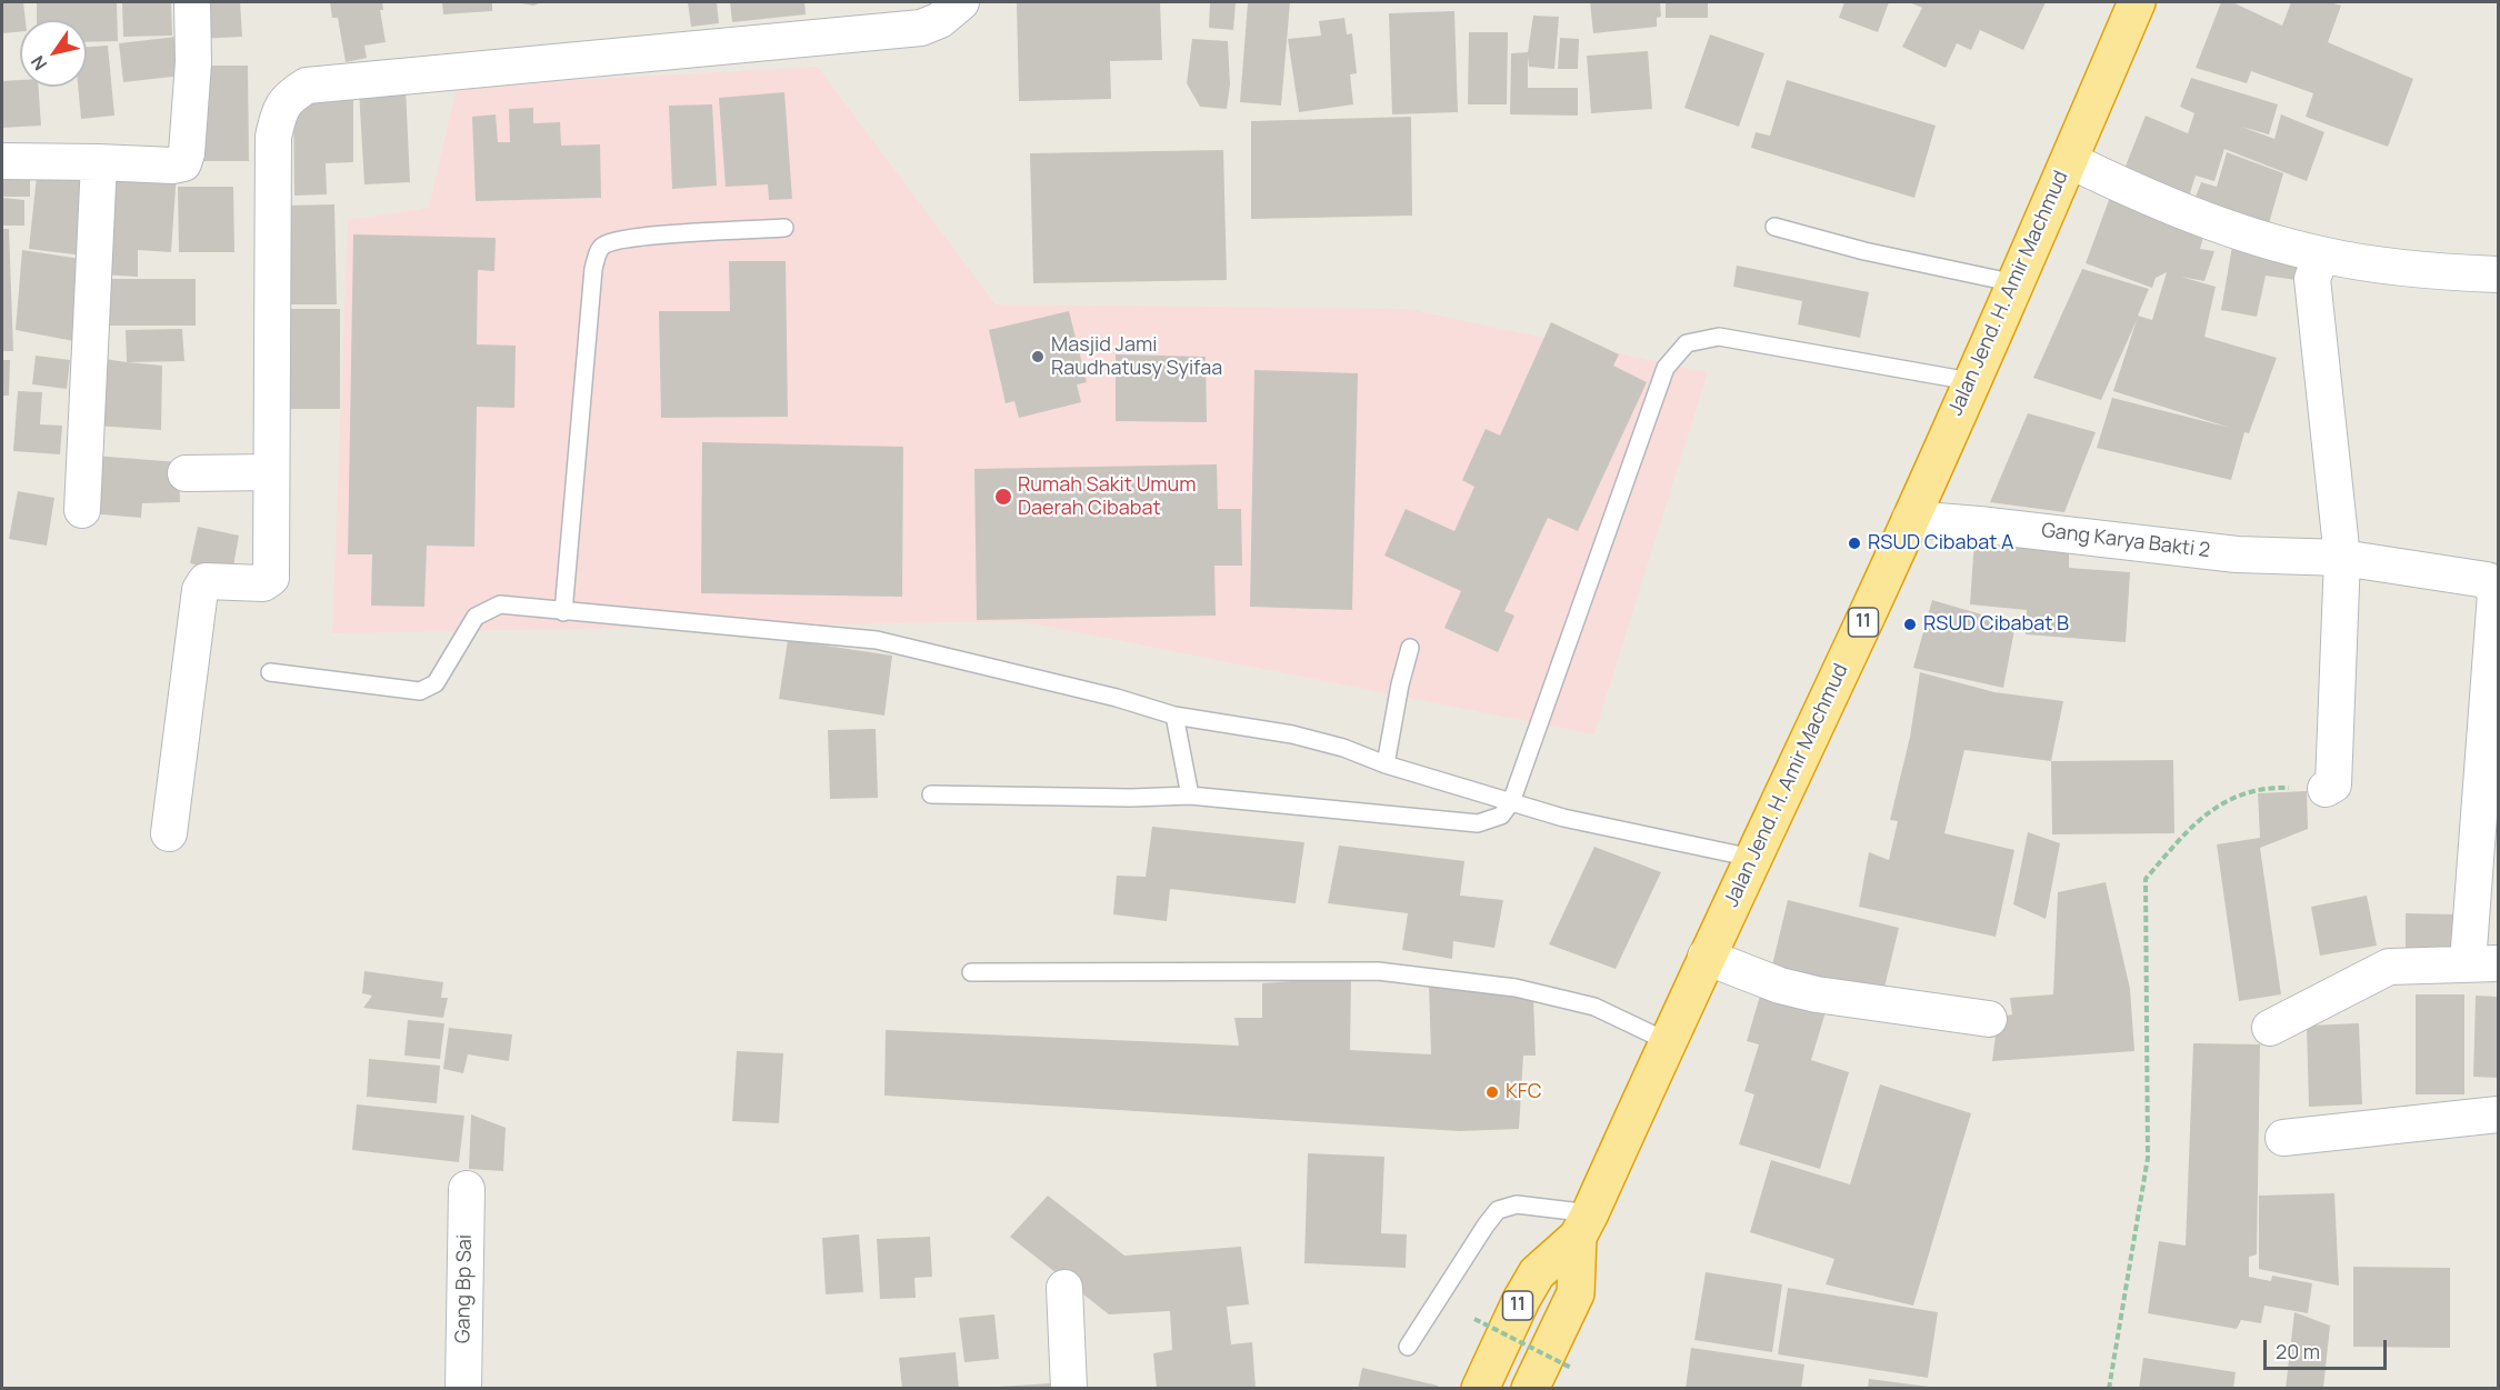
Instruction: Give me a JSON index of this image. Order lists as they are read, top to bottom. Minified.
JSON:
{"streets":{"highway":["Jalan Jend. H. Amir Machmud","11"],"street":["Gang Karya Bakti 2","Gang Bp Sai"]},"crossings":[["Jalan Jend. H. Amir Machmud","Gang Karya Bakti 2"]],"places":["Masjid Jami Raudhatusy Syifaa","Rumah Sakit Umum Daerah Cibabat","RSUD Cibabat A","RSUD Cibabat B","KFC"],"scale_bar":"20 m","north":"bottom left"}
